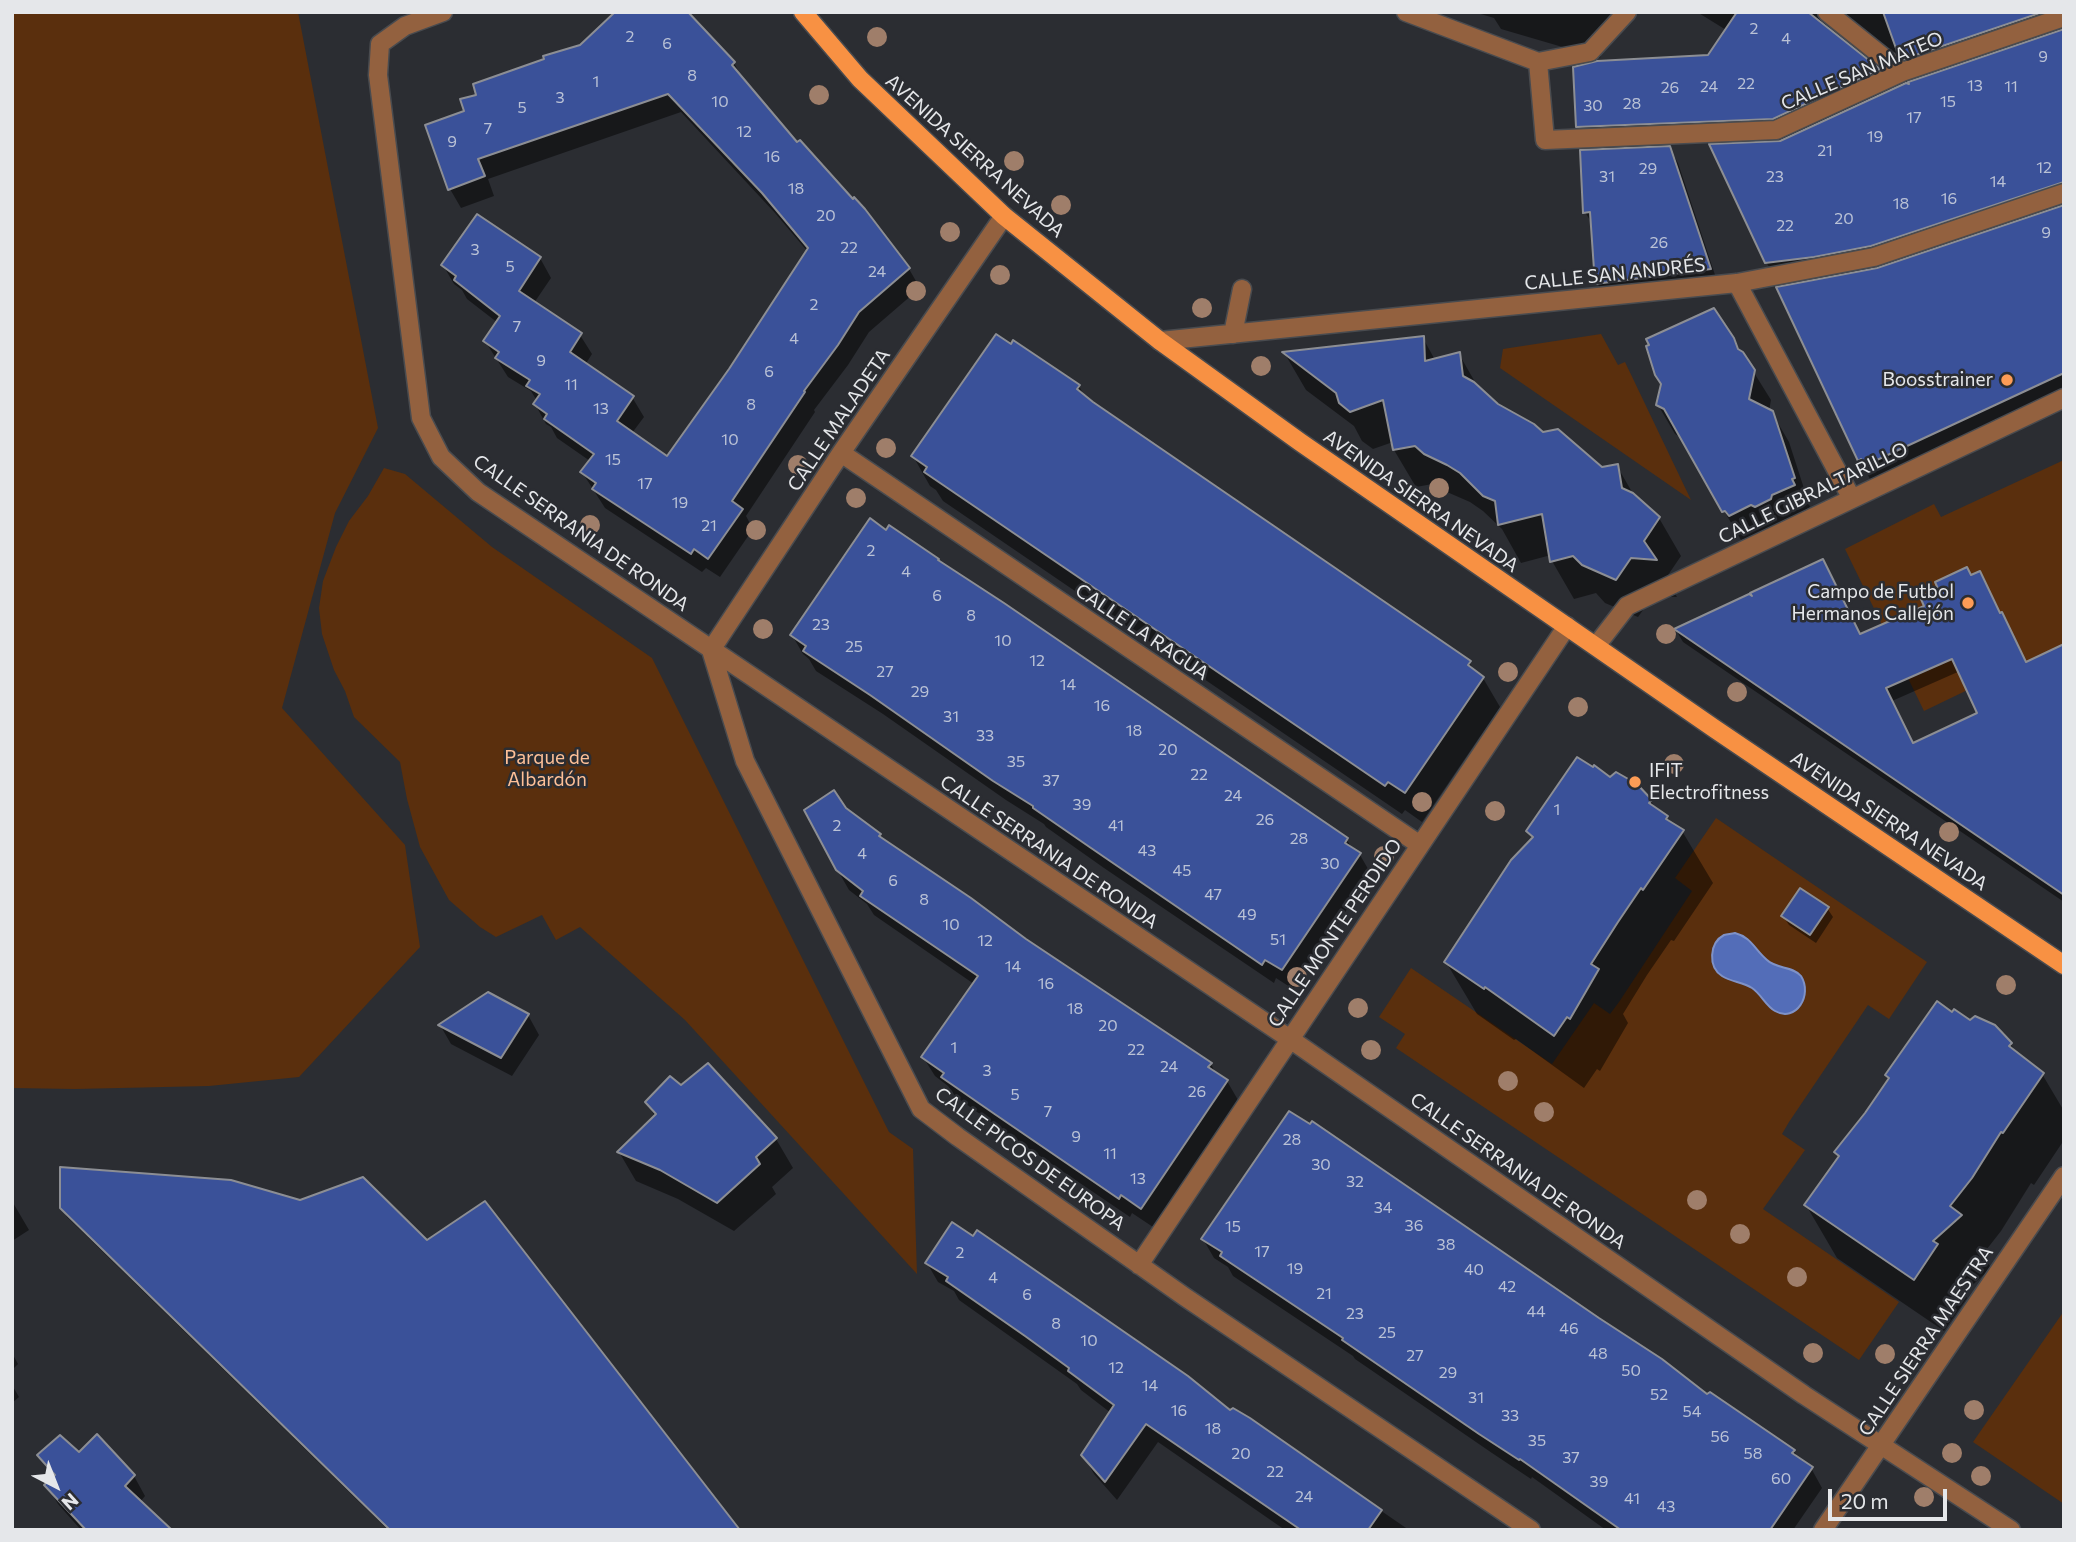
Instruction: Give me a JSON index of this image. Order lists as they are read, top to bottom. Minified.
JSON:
{"streets":{"main road":["AVENIDA SIERRA NEVADA"],"street":["CALLE SAN MATEO","CALLE SAN ANDRÉS","CALLE MALADETA","CALLE GIBRALTARILLO","CALLE SERRANIA DE RONDA","CALLE LA RAGUA","CALLE MONTE PERDIDO","CALLE PICOS DE EUROPA","CALLE SIERRA MAESTRA"]},"crossings":[["AVENIDA SIERRA NEVADA","CALLE SAN ANDRÉS"],["AVENIDA SIERRA NEVADA","CALLE MALADETA"],["AVENIDA SIERRA NEVADA","CALLE GIBRALTARILLO"],["AVENIDA SIERRA NEVADA","CALLE MONTE PERDIDO"],["CALLE MALADETA","CALLE SERRANIA DE RONDA"],["CALLE MALADETA","CALLE LA RAGUA"],["CALLE MALADETA","CALLE PICOS DE EUROPA"],["CALLE SERRANIA DE RONDA","CALLE MONTE PERDIDO"],["CALLE SERRANIA DE RONDA","CALLE PICOS DE EUROPA"],["CALLE SERRANIA DE RONDA","CALLE SIERRA MAESTRA"],["CALLE LA RAGUA","CALLE MONTE PERDIDO"],["CALLE MONTE PERDIDO","CALLE PICOS DE EUROPA"]],"parks":["Parque de Albardón"],"places":["Boosstrainer","Campo de Futbol Hermanos Callejón","IFIT Electrofitness"],"house_numbers":["2","2","4","6","9","8","1","22","13","24","11","26","3","10","15","28","30","5","17","7","12","19","9","21","16","12","29","31","23","14","18","16","18","20","20","22","9","26","22","3","5","24","2","7","4","9","6","11","8","13","10","15","17","19","21","2","4","6","8","23","10","25","12","27","14","29","16","31","18","33","20","35","22","37","24","39","1","26","2","41","28","43","4","30","45","6","47","8","49","10","51","12","14","16","18","20","1","22","24","3","26","5","7","9","28","11","30","13","32","34","36","15","38","17","2","19","40","4","42","21","6","44","23","8","46","25","10","48","27","12","50","29","14","52","31","16","54","33","18","56","35","20","58","37","22","60","39","24","41","43"],"scale_bar":"20 m","north":"bottom right"}
